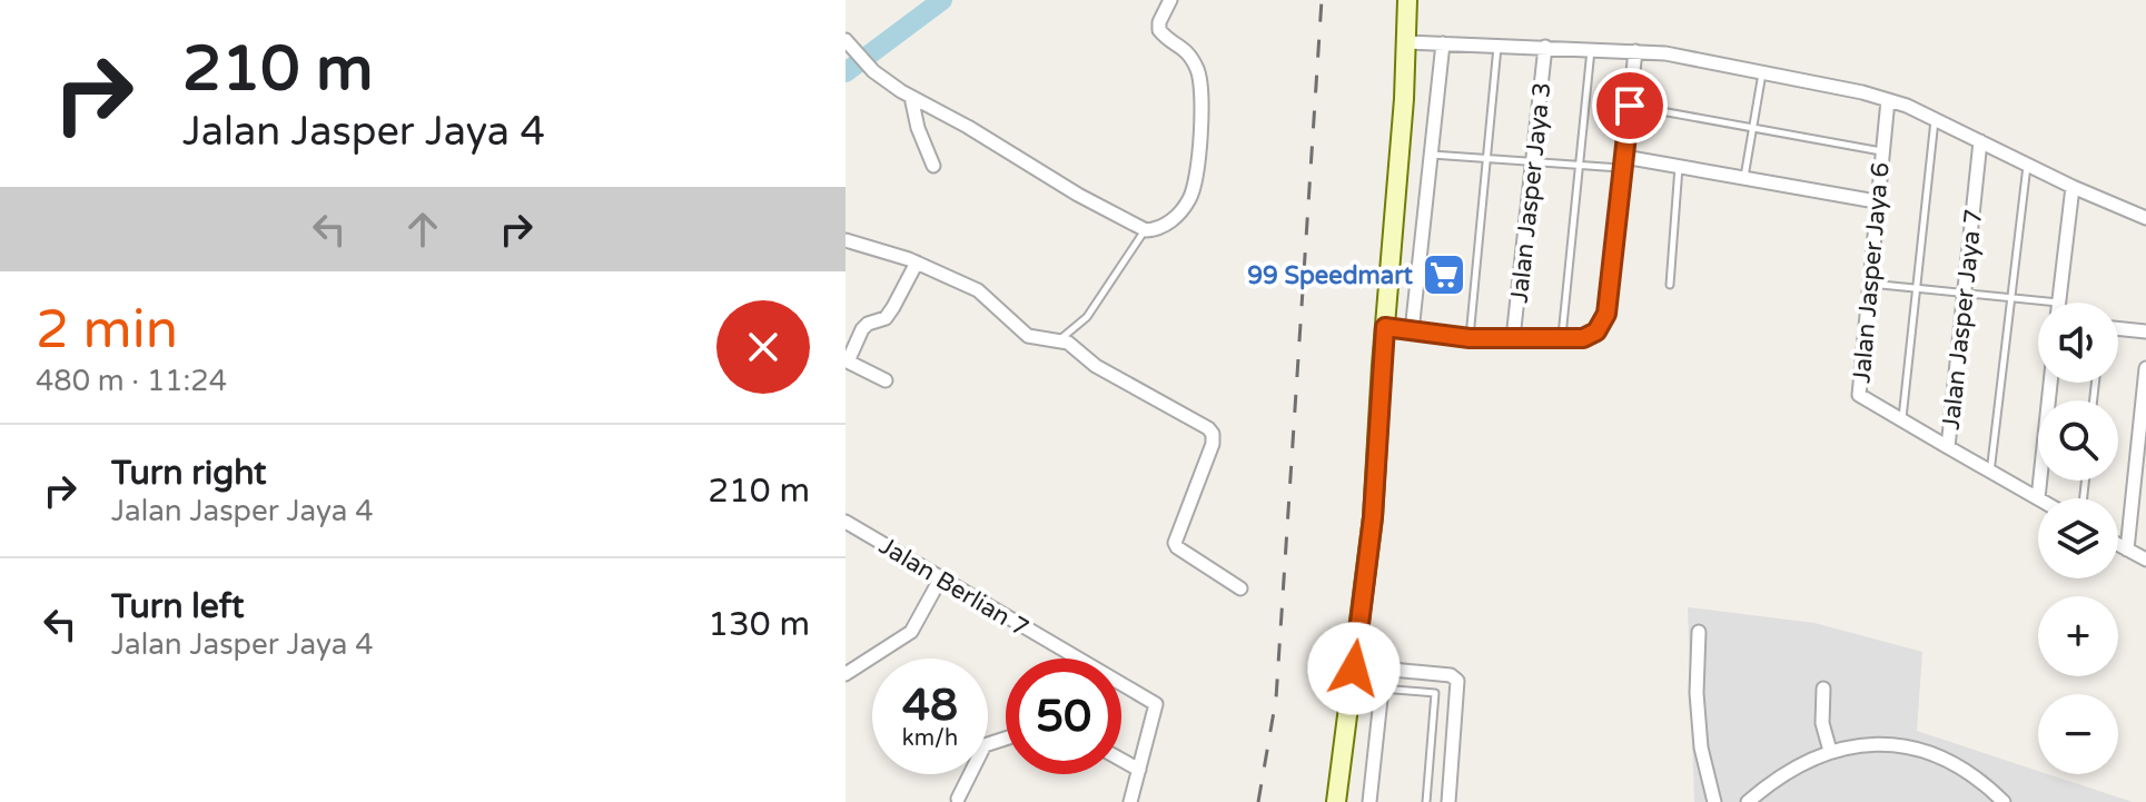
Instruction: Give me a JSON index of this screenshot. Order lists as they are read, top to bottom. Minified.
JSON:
{"streets":{"street":["Jalan Jasper Jaya 3","Jalan Jasper Jaya 6","Jalan Jasper Jaya 7","Jalan Berlian 7"]},"crossings":[["Jalan Jasper Jaya 6","Jalan Jasper Jaya 7"]],"places":{"supermarket":["99 Speedmart"]},"page":{"turn":["210 m","Jalan Jasper Jaya 4"],"heading":["2 min","480 m · 11:24"],"map_buttons":["+","−"],"list":[{"name":"Turn right","note":"Jalan Jasper Jaya 4","value":"210 m"},{"name":"Turn left","note":"Jalan Jasper Jaya 4","value":"130 m"}],"speed":"48 km/h","limit":"50"}}
